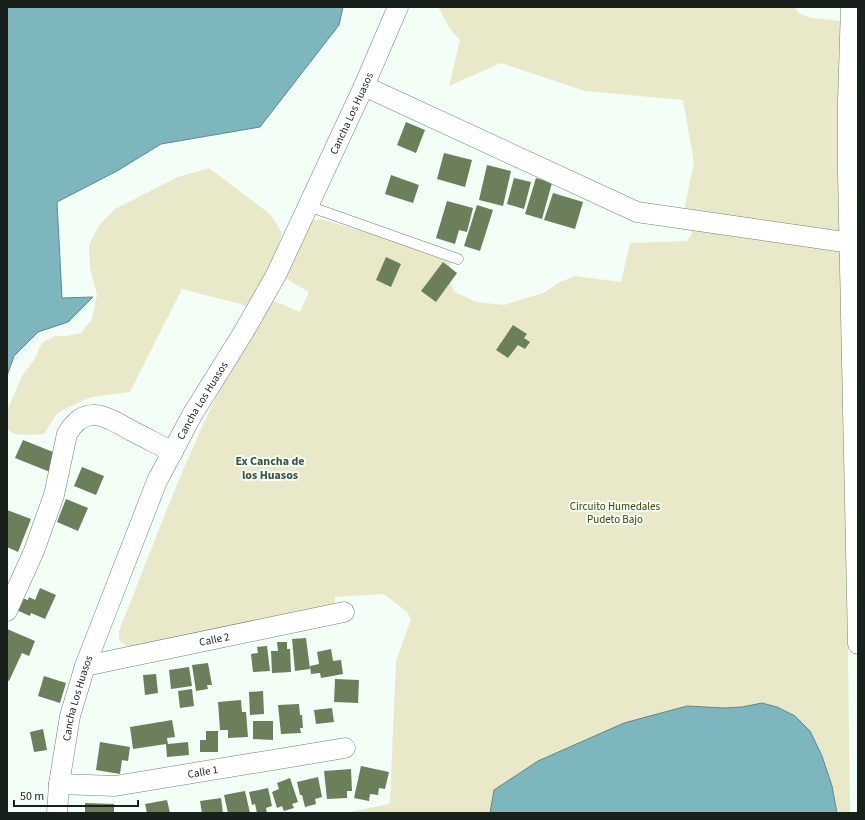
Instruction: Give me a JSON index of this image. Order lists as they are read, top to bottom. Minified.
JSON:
{"streets":{"street":["Cancha Los Huasos","Calle 2","Calle 1"]},"crossings":[["Cancha Los Huasos","Calle 2"],["Cancha Los Huasos","Calle 1"]],"districts":["Ex Cancha de los Huasos"],"parks":["Circuito Humedales Pudeto Bajo"],"scale_bar":"50 m"}
